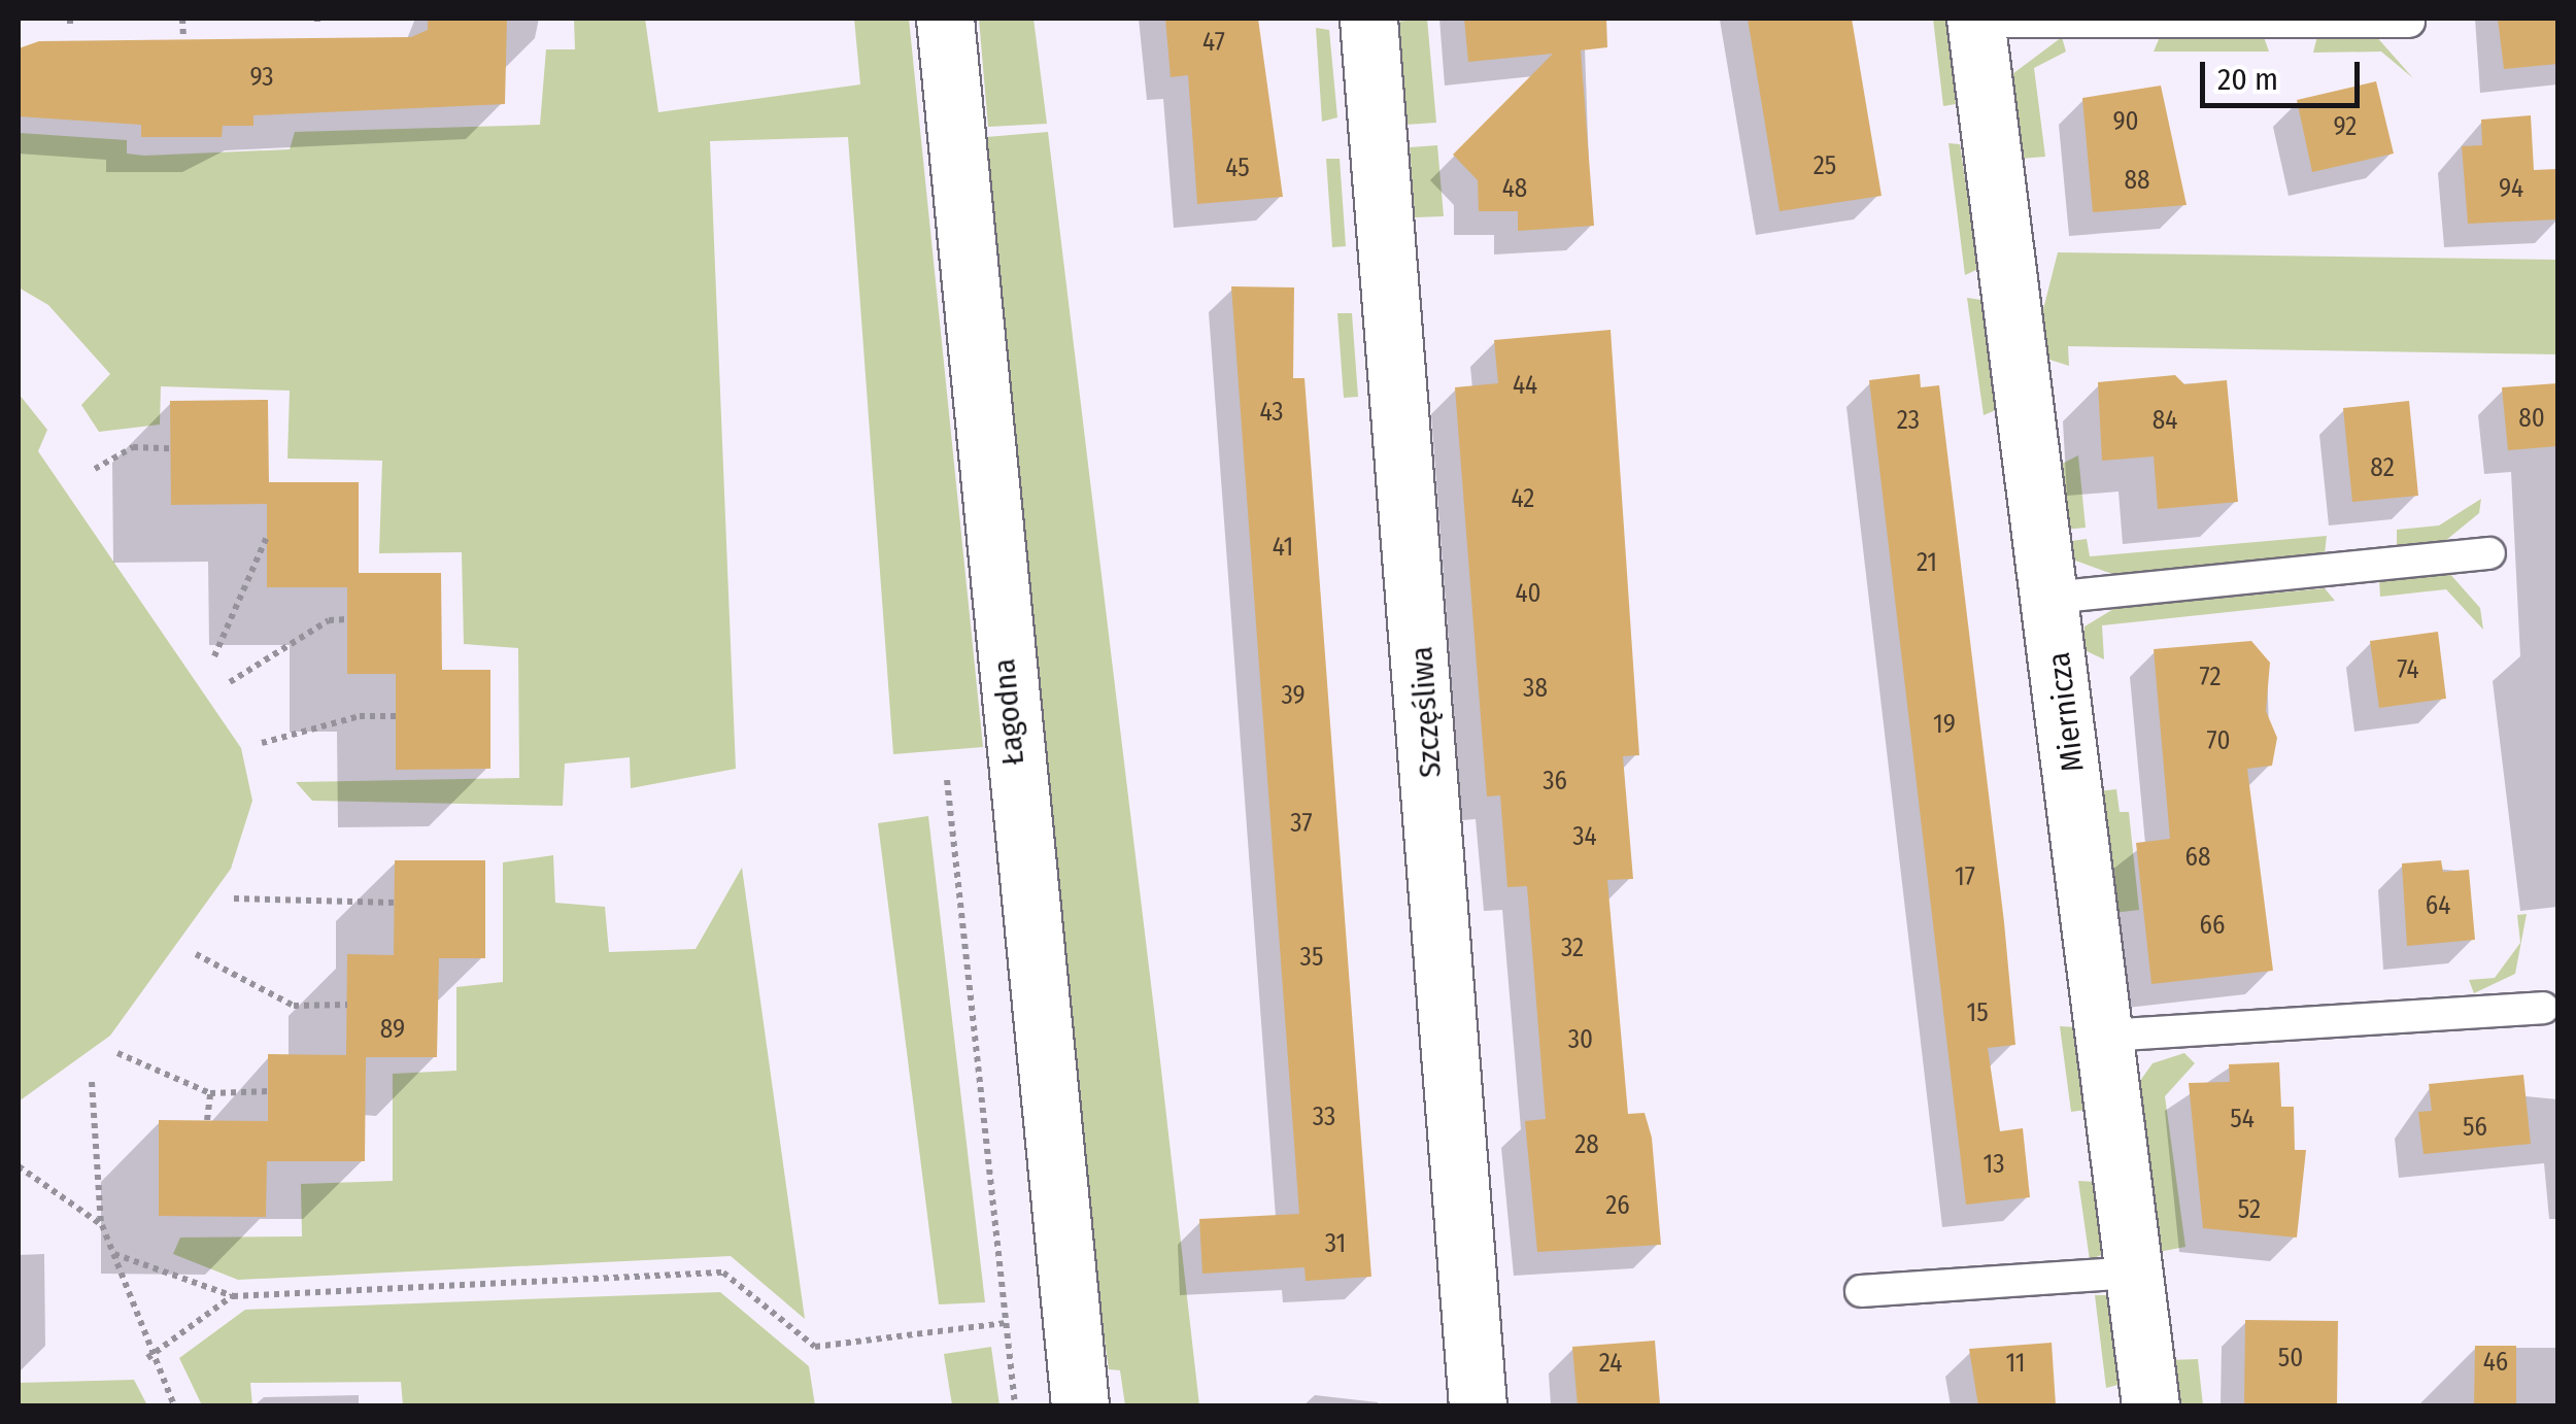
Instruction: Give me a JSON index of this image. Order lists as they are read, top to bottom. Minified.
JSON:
{"streets":{"street":["Łagodna","Szczęśliwa","Miernicza"]},"house_numbers":["47","93","90","92","25","45","88","48","94","44","43","80","23","84","82","42","41","21","40","74","72","38","39","19","70","36","37","34","68","17","64","66","32","35","15","89","30","33","54","56","28","13","26","52","31","50","46","24","11"],"scale_bar":"20 m"}
